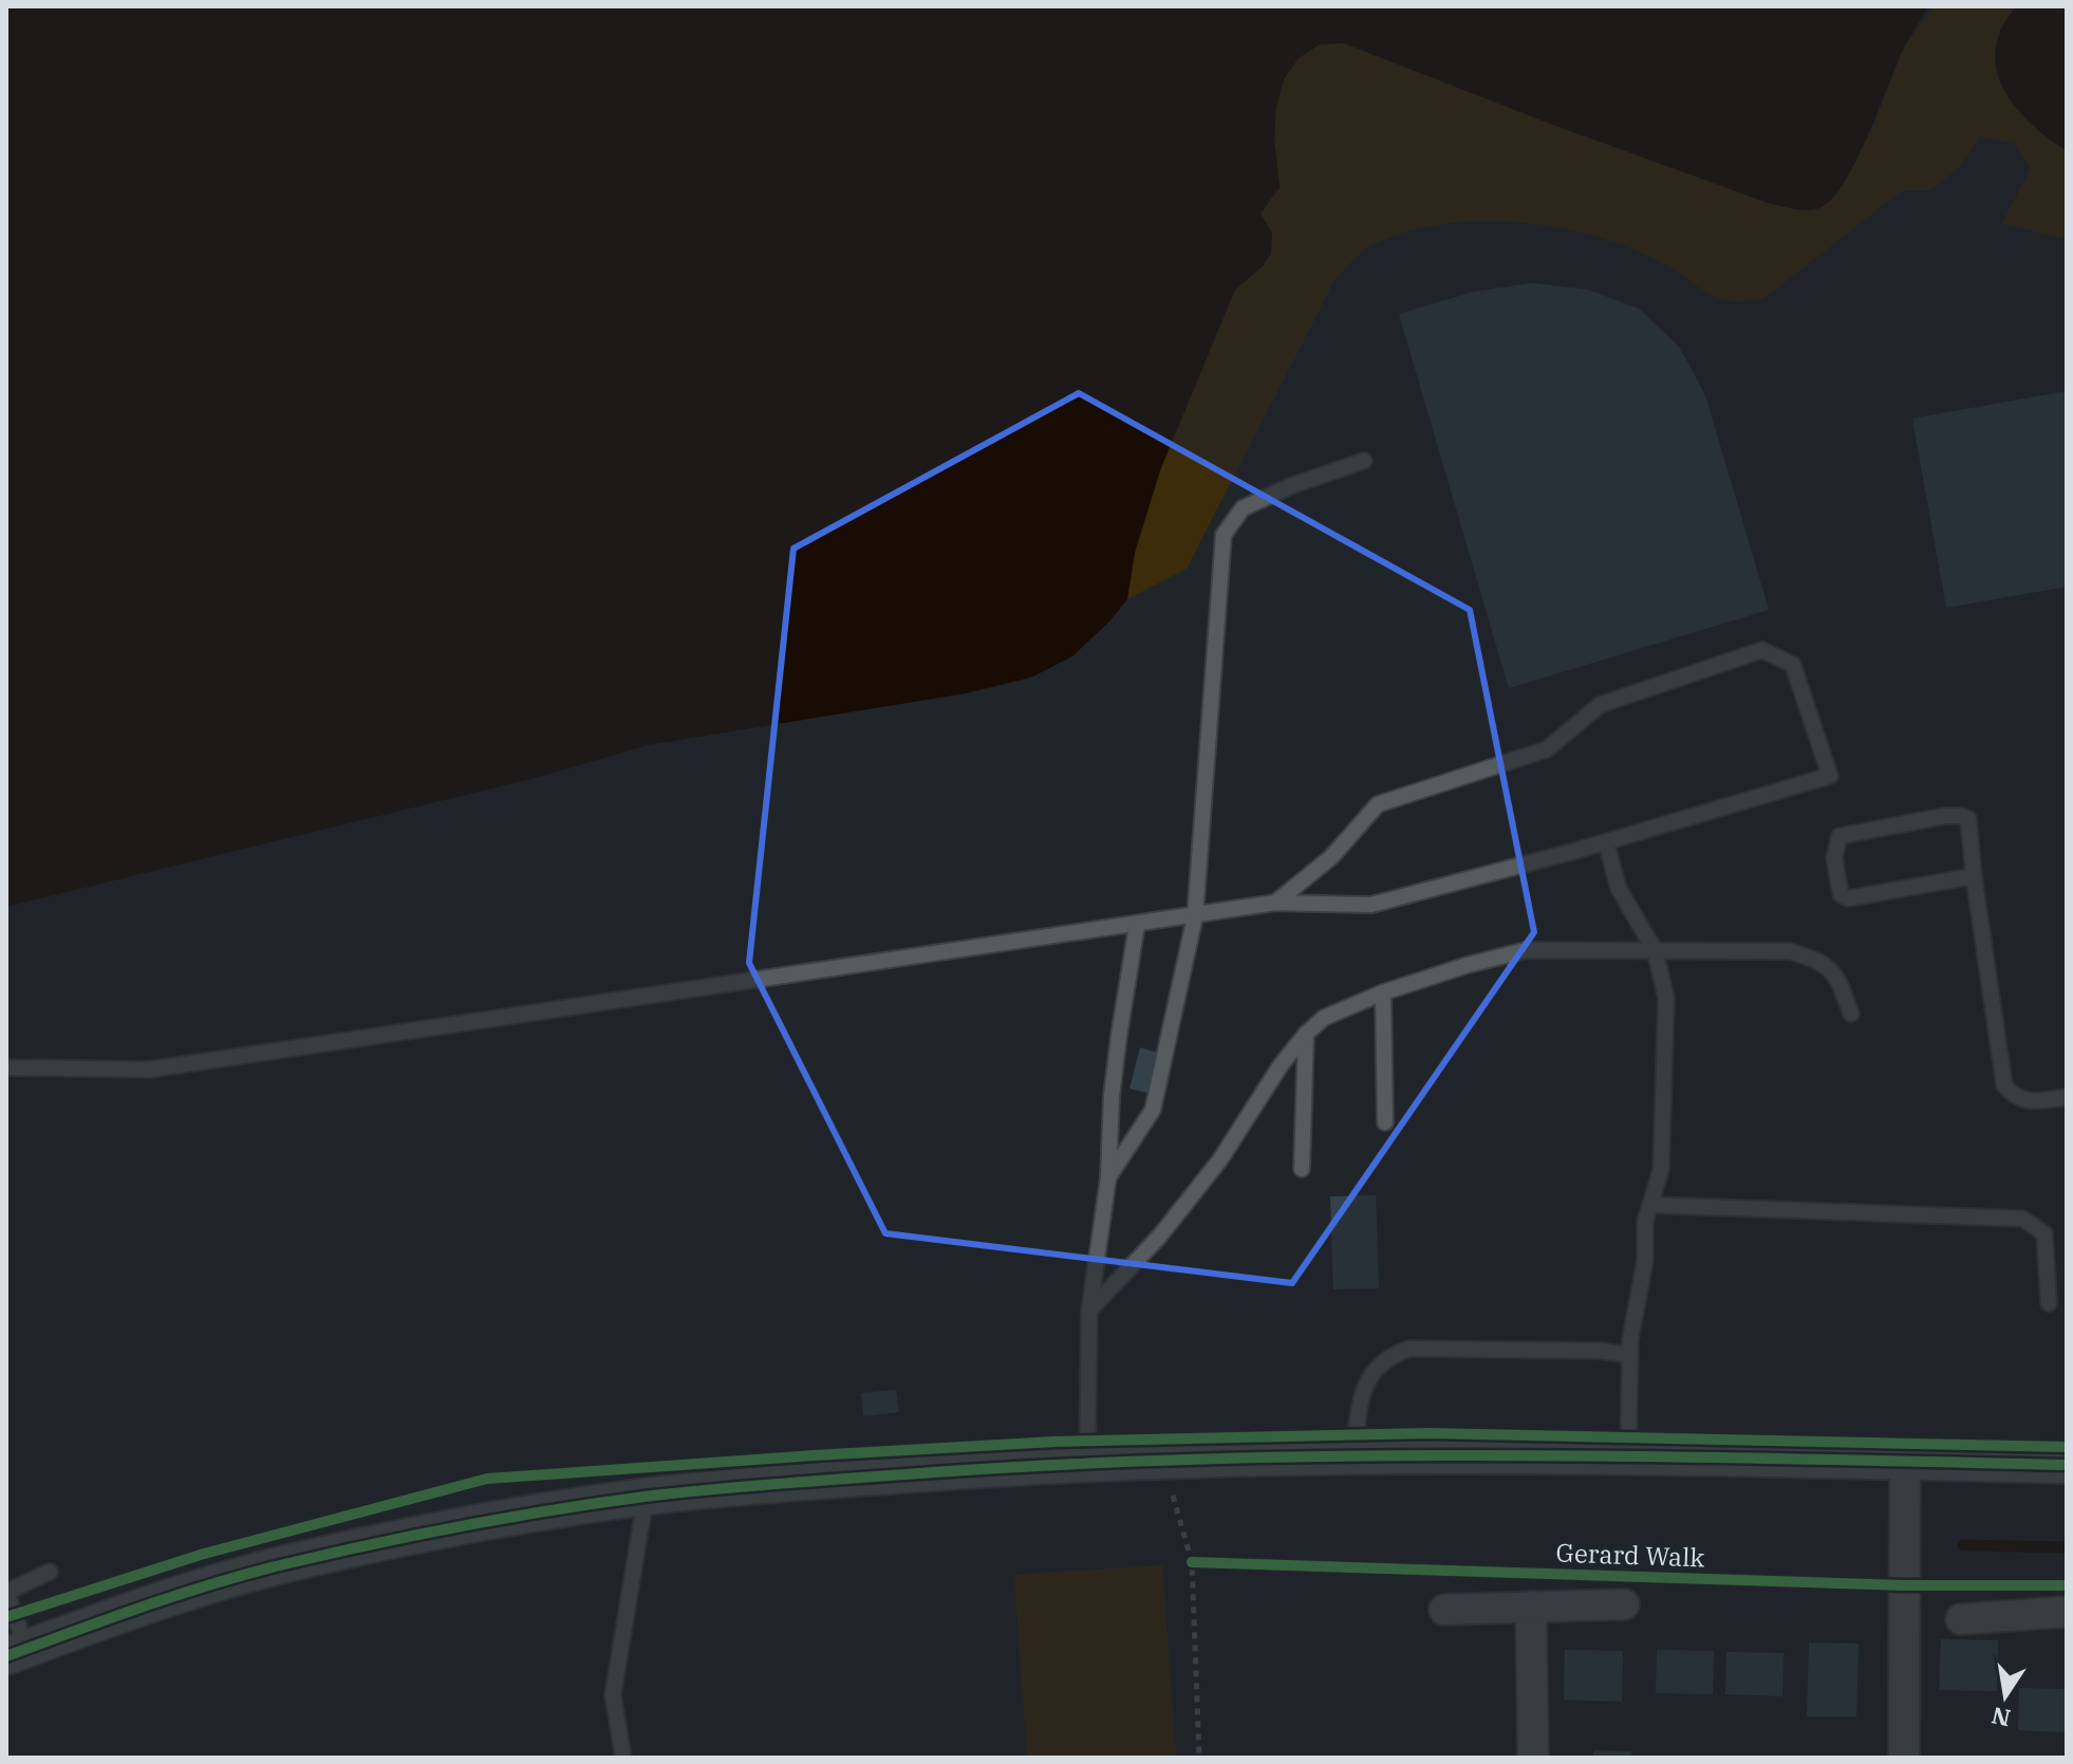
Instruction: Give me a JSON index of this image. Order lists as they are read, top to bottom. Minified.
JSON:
{"streets":{"cycle path":["Gerard Walk"]},"north":"bottom"}
